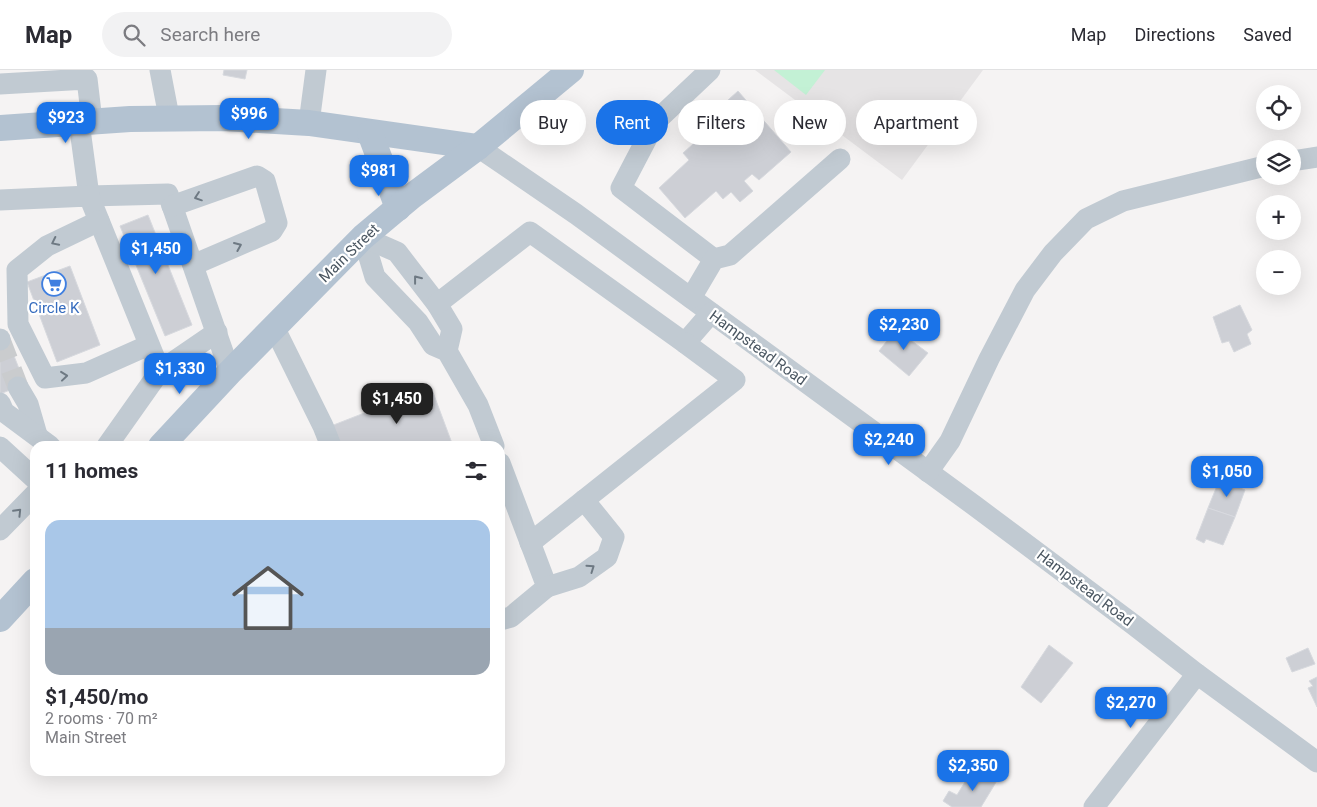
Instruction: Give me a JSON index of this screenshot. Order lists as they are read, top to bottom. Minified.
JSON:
{"streets":{"main road":["Main Street","Hampstead Road"]},"crossings":[["Main Street","Hampstead Road"]],"places":{"supermarket":["Circle K"]},"page":{"header":"Map","search":"Search here","nav":["Map","Directions","Saved"],"map_buttons":["+","−"],"price":["$996","$923","$981","$1,450","$2,230","$1,330","$1,450","$2,240","$1,050","$2,270","$2,350"],"chip":["Buy","Rent","Filters","New","Apartment"],"heading":"11 homes","list":[{"name":"$1,450/mo","note":"2 rooms · 70 m² · Main Street"}]}}
